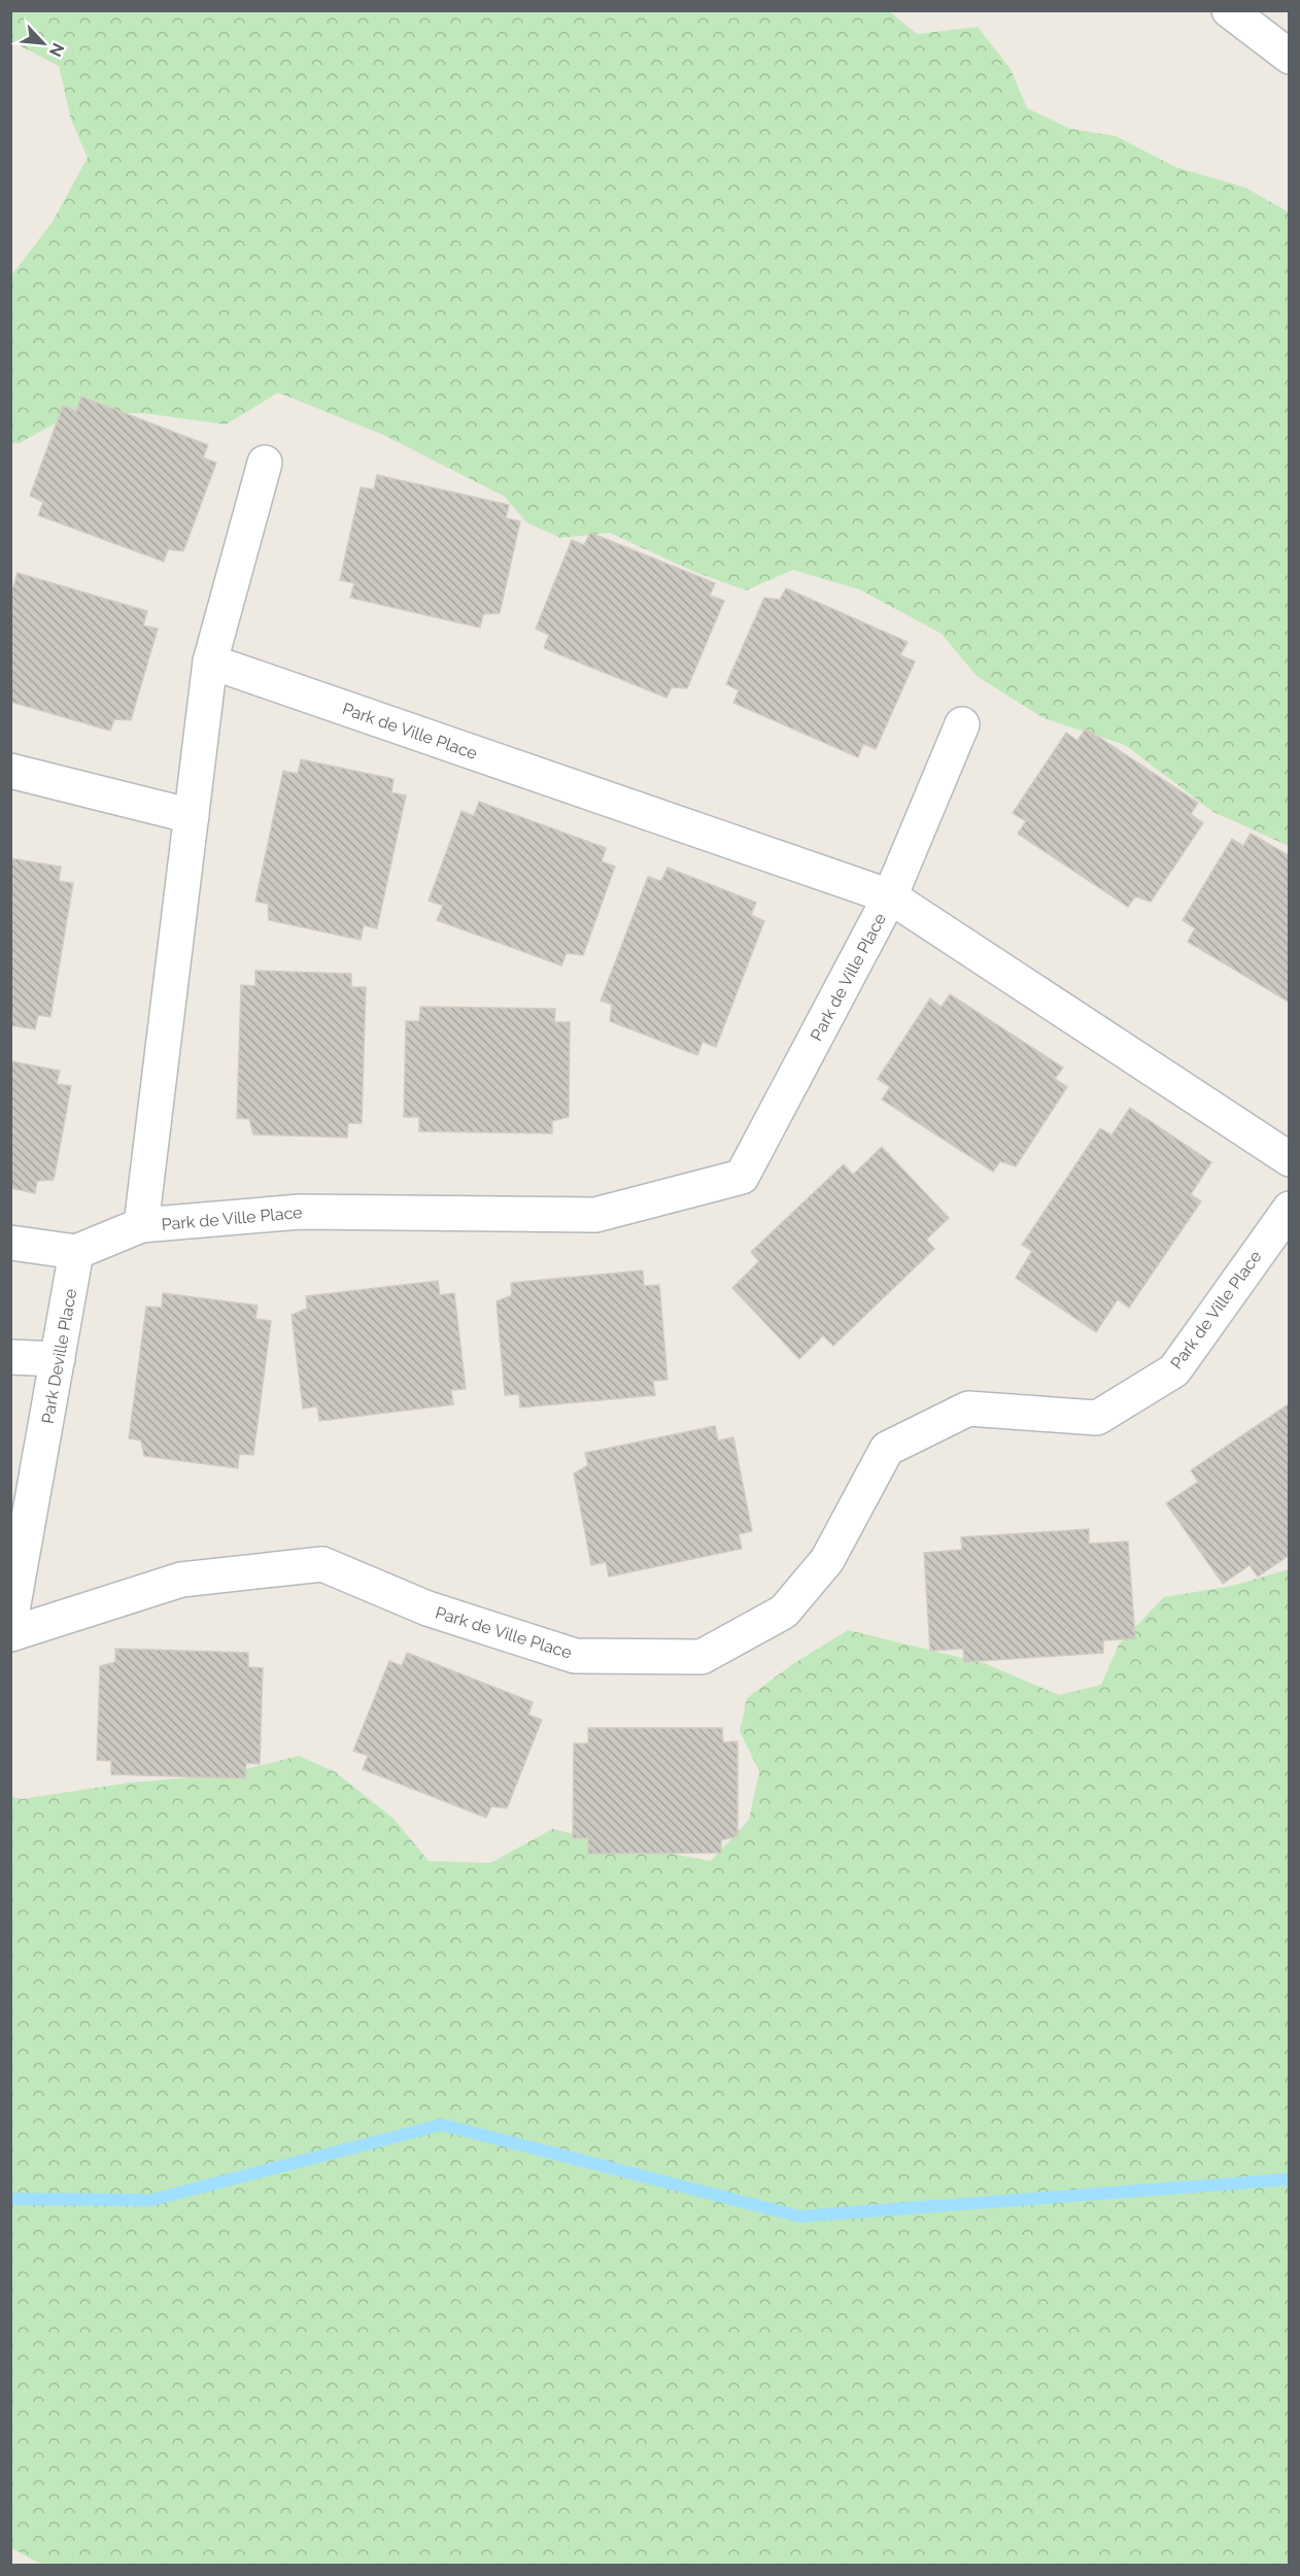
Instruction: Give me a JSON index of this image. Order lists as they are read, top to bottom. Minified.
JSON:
{"streets":{"street":["Park de Ville Place","Park Deville Place"]},"crossings":[["Park de Ville Place","Park Deville Place"]],"north":"bottom right"}
